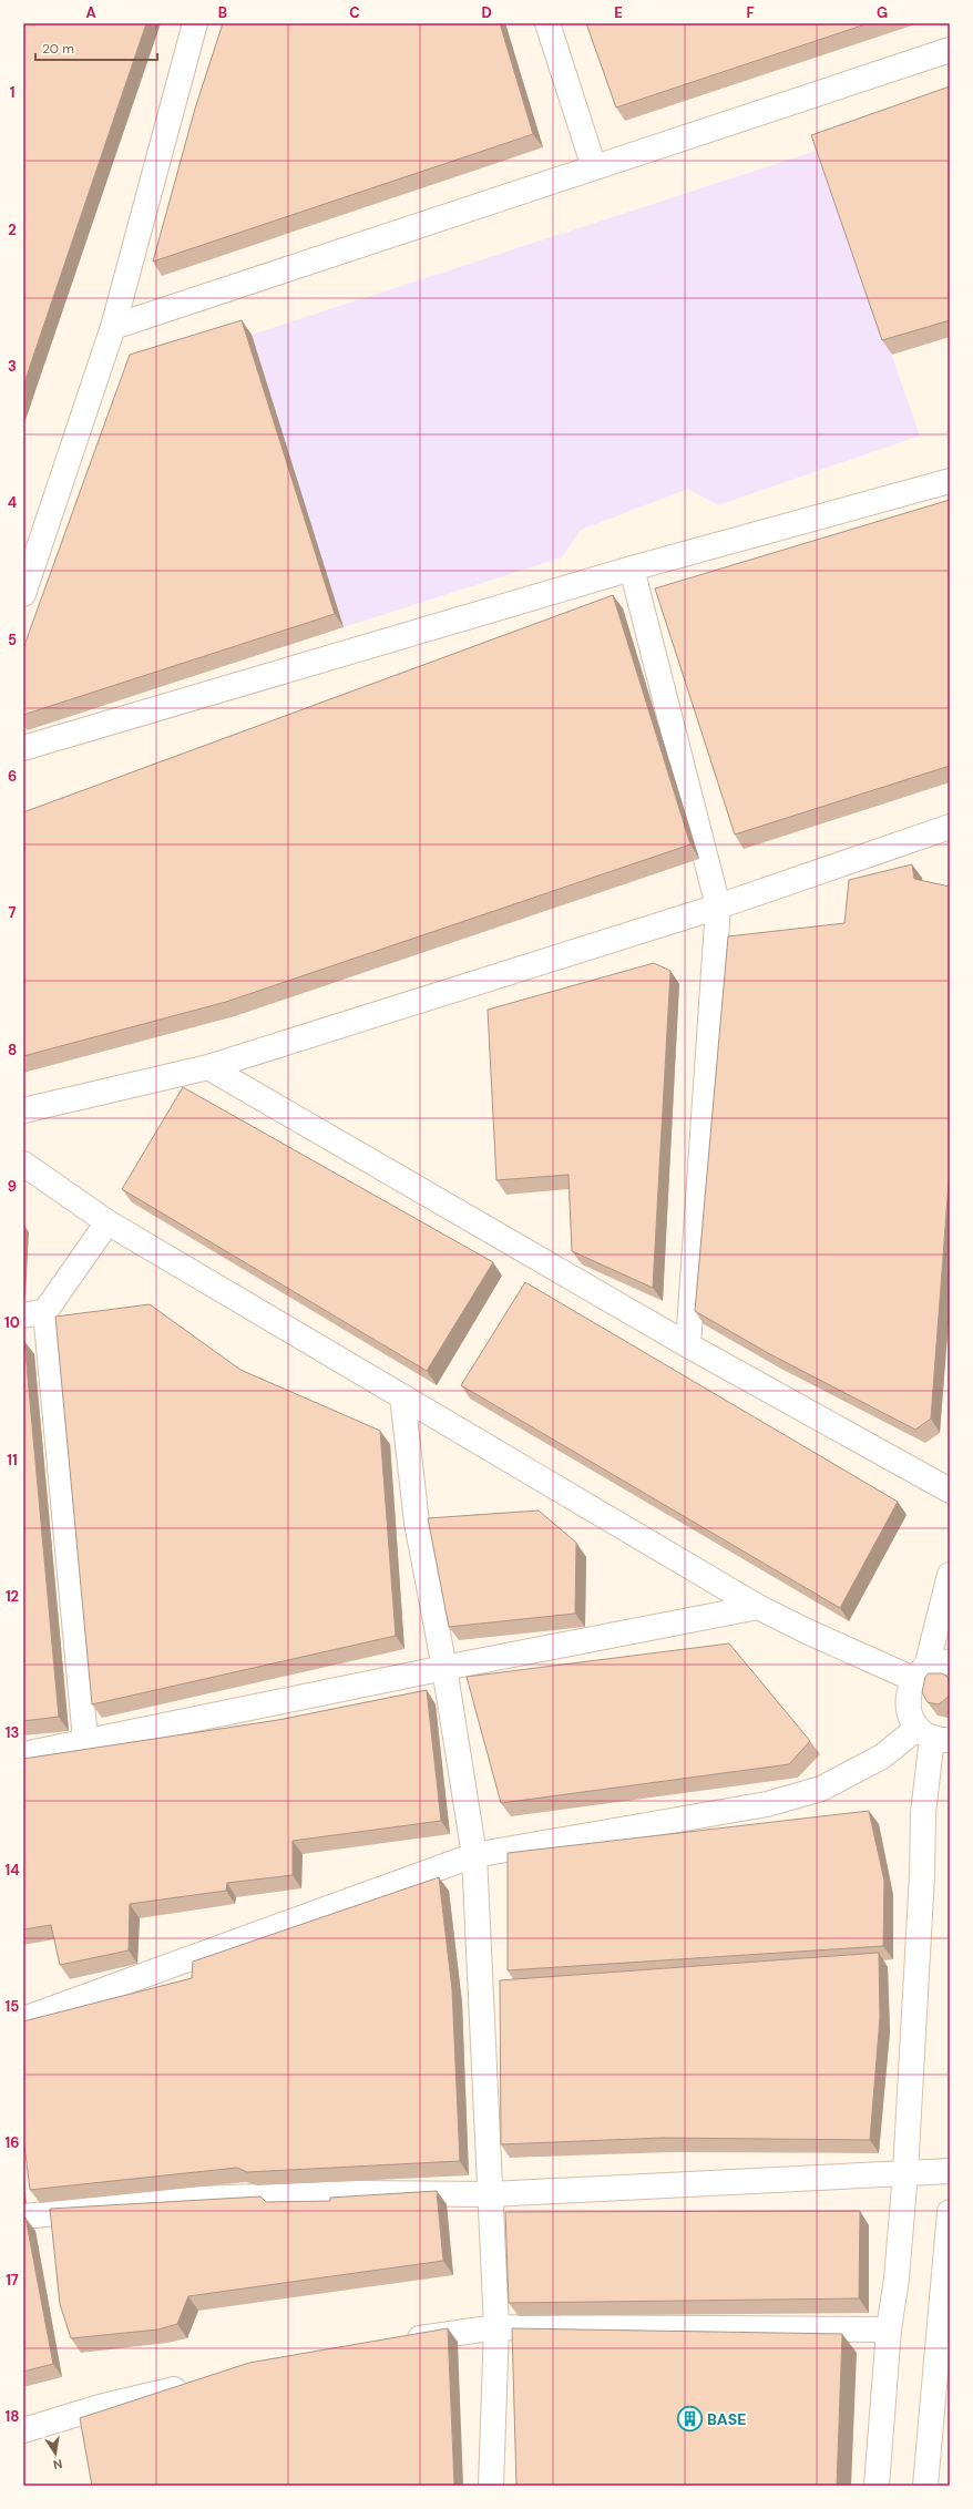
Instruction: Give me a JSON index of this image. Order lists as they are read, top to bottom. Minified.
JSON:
{"places":{"building":["BASE"]},"scale_bar":"20 m","north":"bottom","grid":{"columns":["A","B","C","D","E","F","G"],"rows":["1","2","3","4","5","6","7","8","9","10","11","12","13","14","15","16","17","18"]}}
